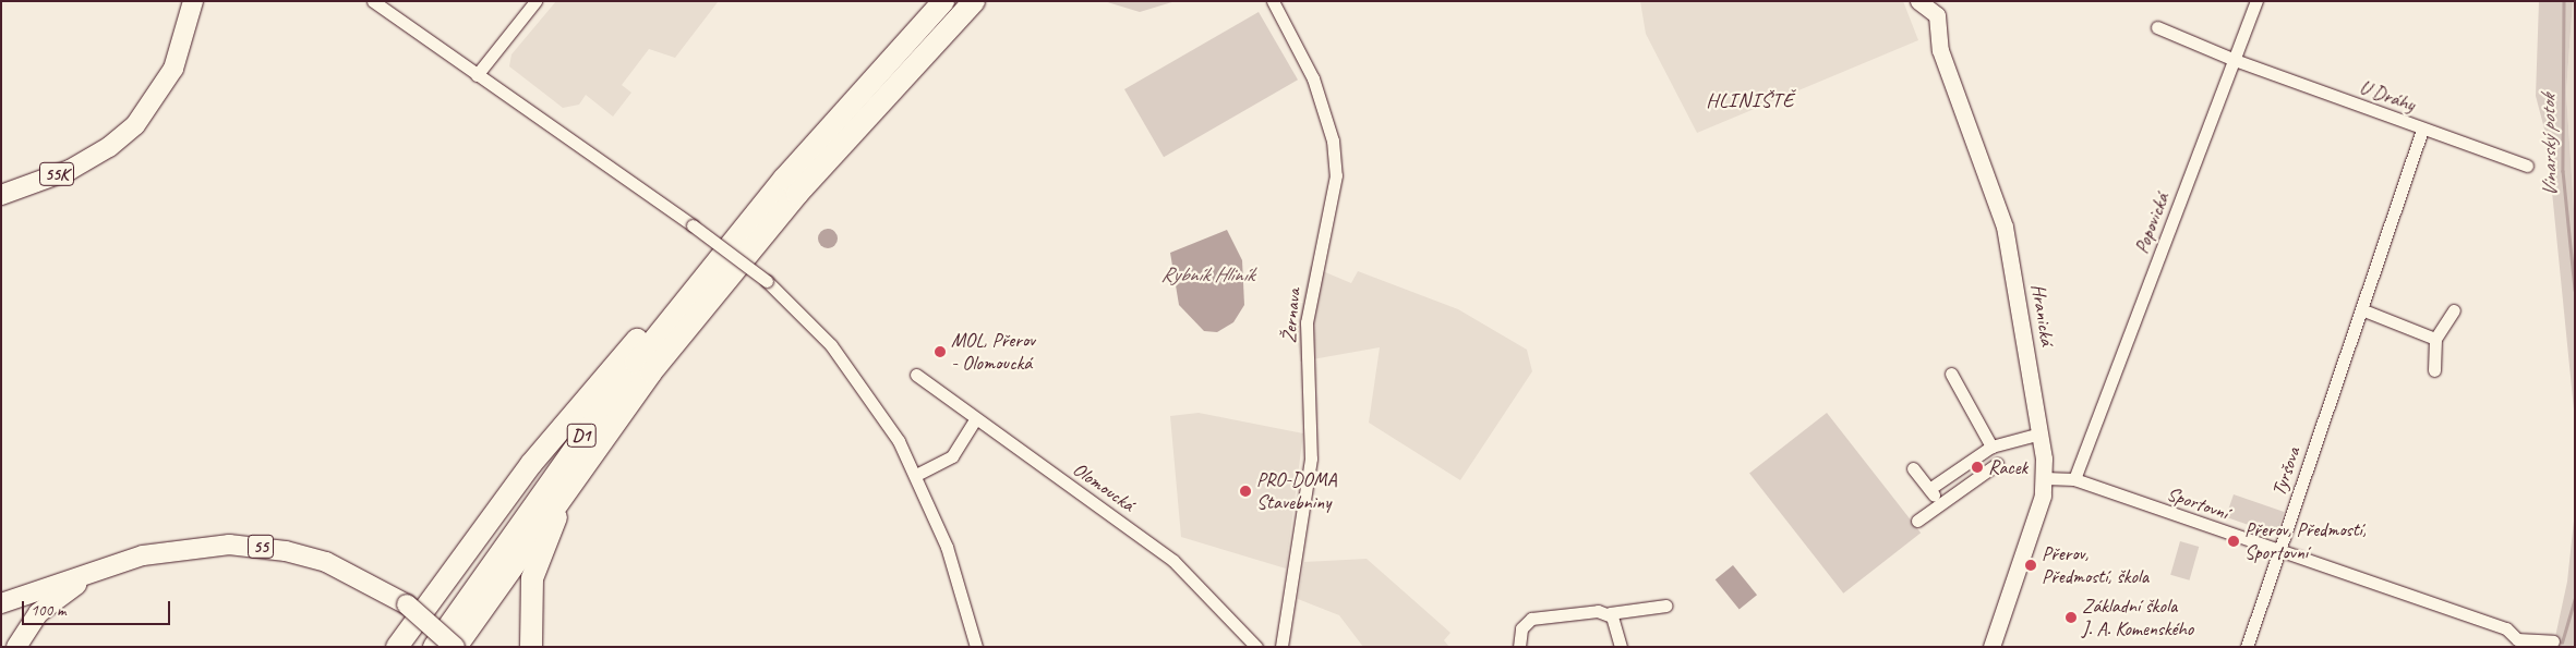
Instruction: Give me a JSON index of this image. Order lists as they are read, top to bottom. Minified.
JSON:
{"streets":{"highway":["D1"],"main road":["55K","Hranická","55"],"street":["U Dráhy","Popovická","Žernava","Tyršova","Olomoucká","Sportovní"]},"crossings":[["U Dráhy","Popovická"],["U Dráhy","Tyršova"],["Popovická","Sportovní"],["Hranická","Sportovní"],["D1","55"],["Tyršova","Sportovní"]],"districts":["HLINIŠTĚ"],"water":["Vinarský potok","Rybník Hliník"],"places":["MOL, Přerov - Olomoucká","Racek","PRO-DOMA Stavebniny","Přerov, Předmostí, Sportovní","Přerov, Předmostí, škola","Základní škola J. A. Komenského"],"scale_bar":"100 m"}
